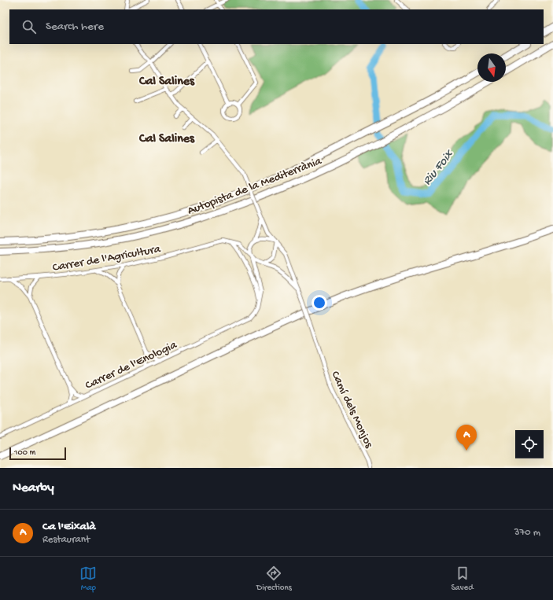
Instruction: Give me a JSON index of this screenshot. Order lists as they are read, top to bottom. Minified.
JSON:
{"streets":{"highway":["Autopista de la Mediterrània"],"street":["Carrer de l'Agricultura","Carrer de l'Enologia","Camí dels Monjos"]},"crossings":[["Carrer de l'Enologia","Camí dels Monjos"]],"districts":["Cal Salines","Cal Salines"],"water":["Riu Foix"],"scale_bar":"100 m","north":"bottom","page":{"search":"Search here","pins":"A","scale":"100 m","heading":"Nearby","list":[{"mark":"A","name":"Ca l'Eixalà","note":"Restaurant","value":"370 m"}],"nav":["Map","Directions","Saved"]}}
